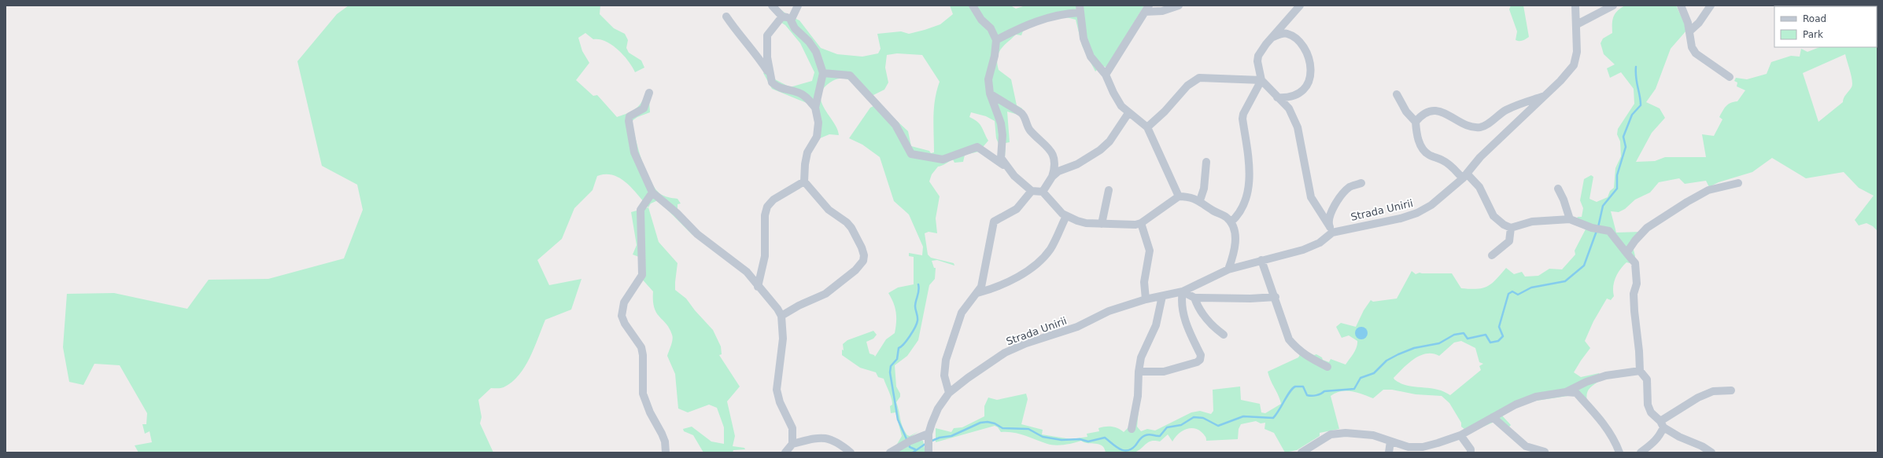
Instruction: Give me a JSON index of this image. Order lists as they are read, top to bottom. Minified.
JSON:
{"streets":{"street":["Strada Unirii"]},"legend":["Road","Park"]}
